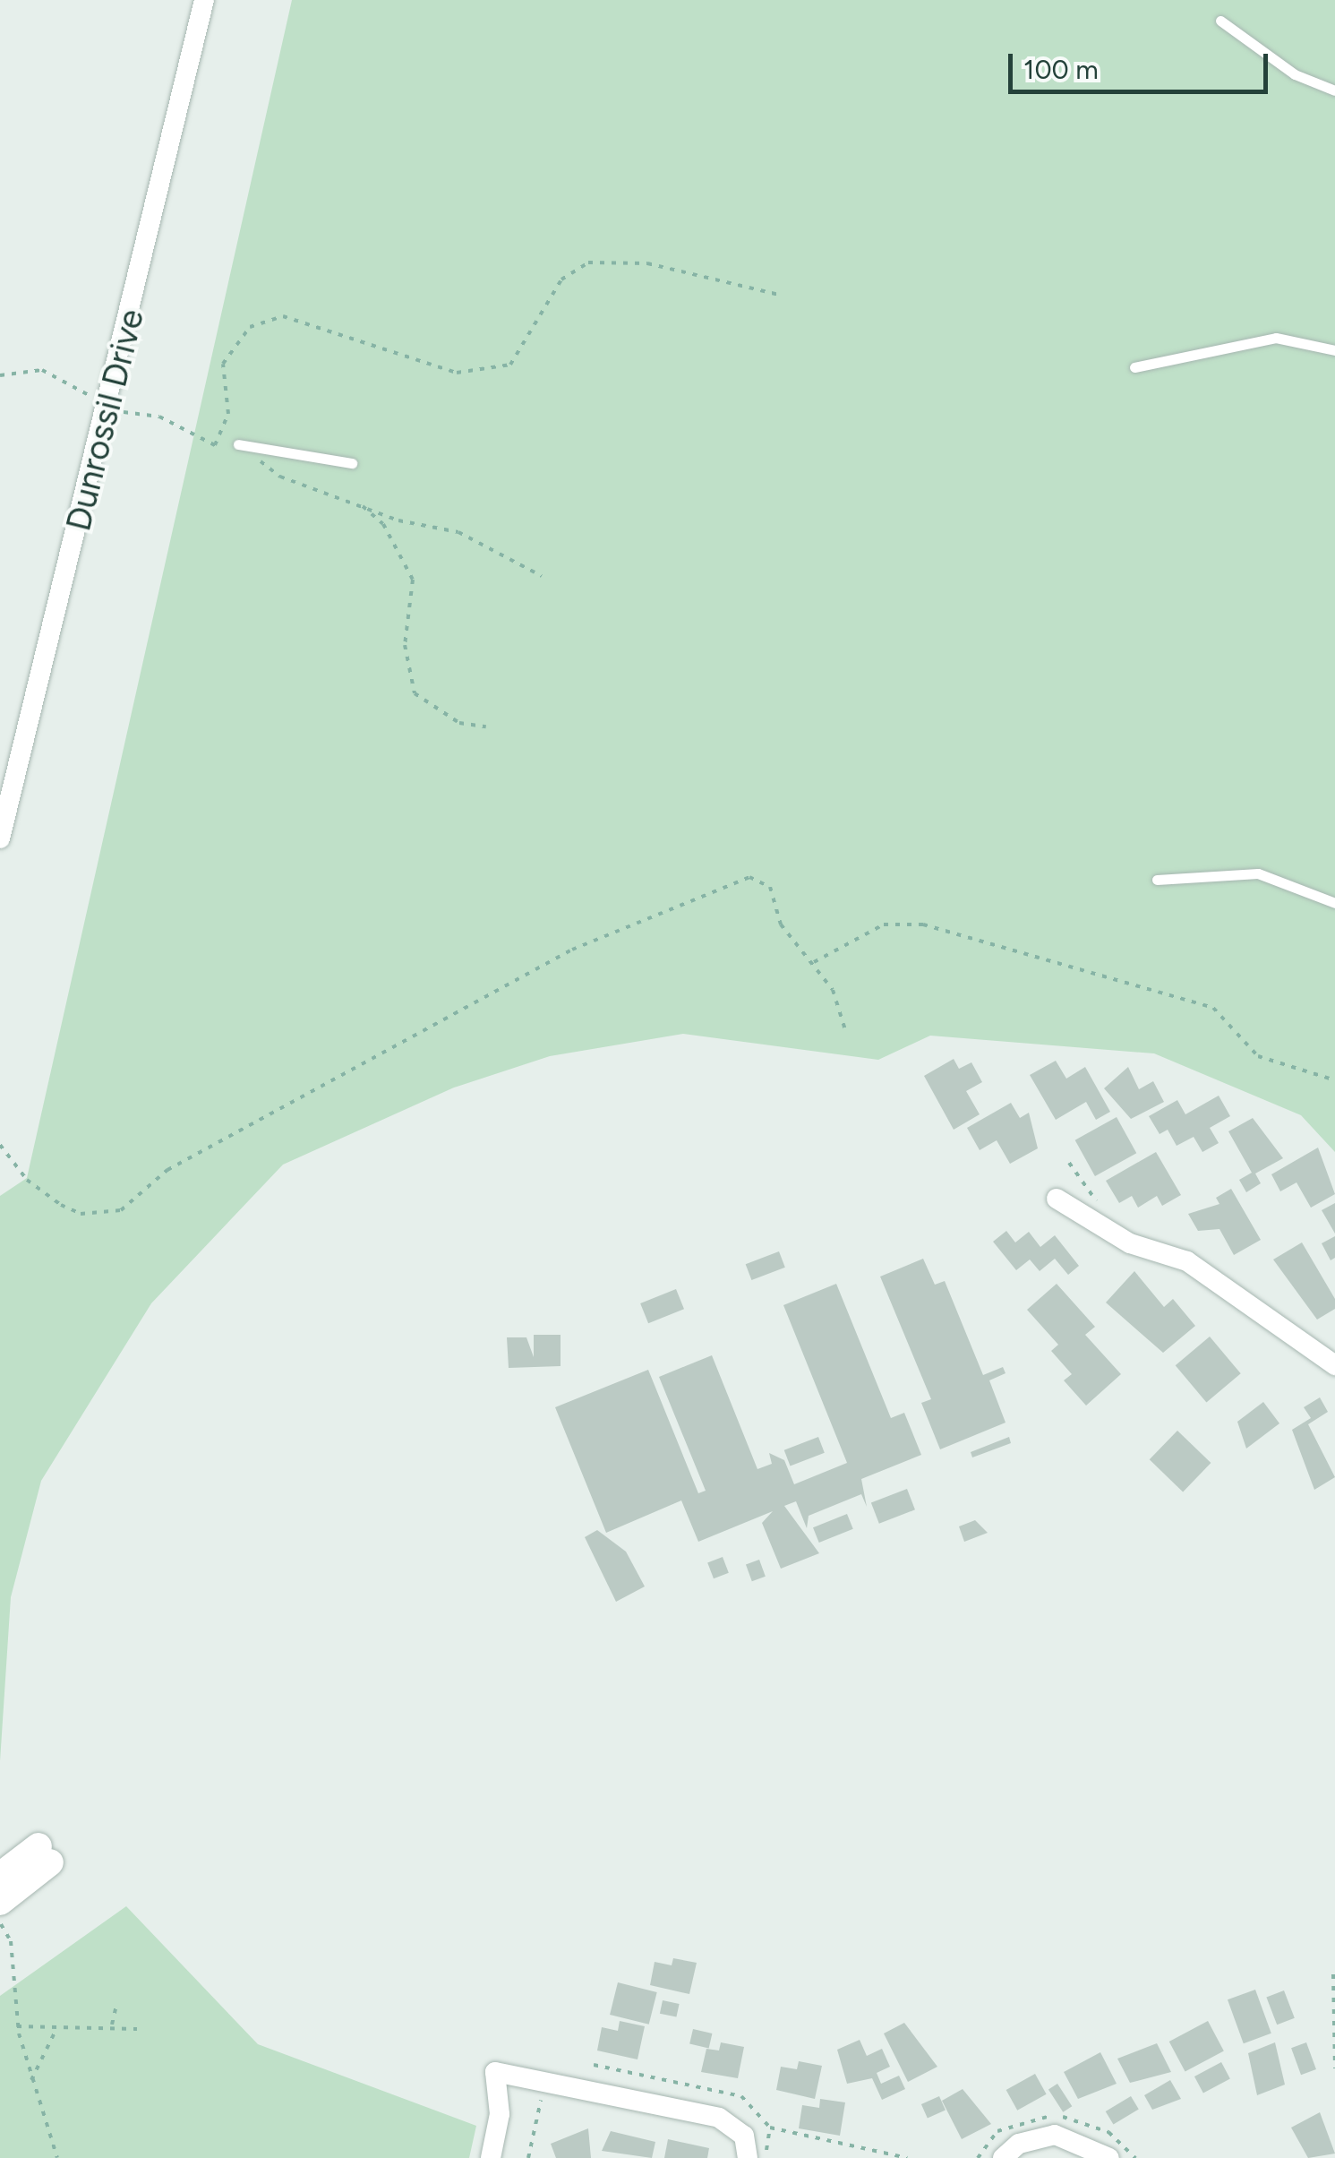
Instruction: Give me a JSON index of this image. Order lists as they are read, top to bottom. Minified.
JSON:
{"streets":{"street":["Dunrossil Drive"]},"scale_bar":"100 m"}
